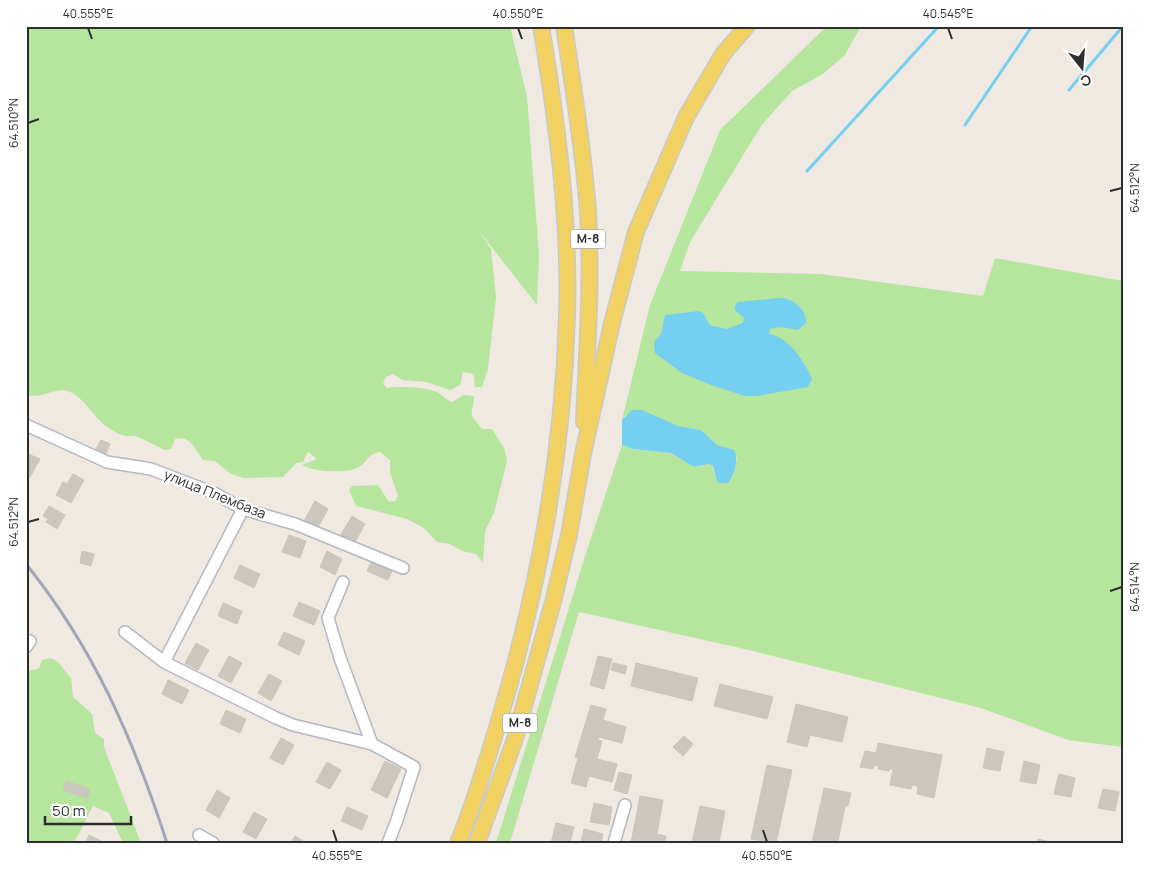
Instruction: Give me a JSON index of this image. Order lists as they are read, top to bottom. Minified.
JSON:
{"streets":{"main road":["М-8"],"street":["улица Плембаза"]},"scale_bar":"50 m","north":"bottom","coordinates":["40.555°E","40.550°E","40.545°E","64.510°N","64.512°N","64.514°N"]}
